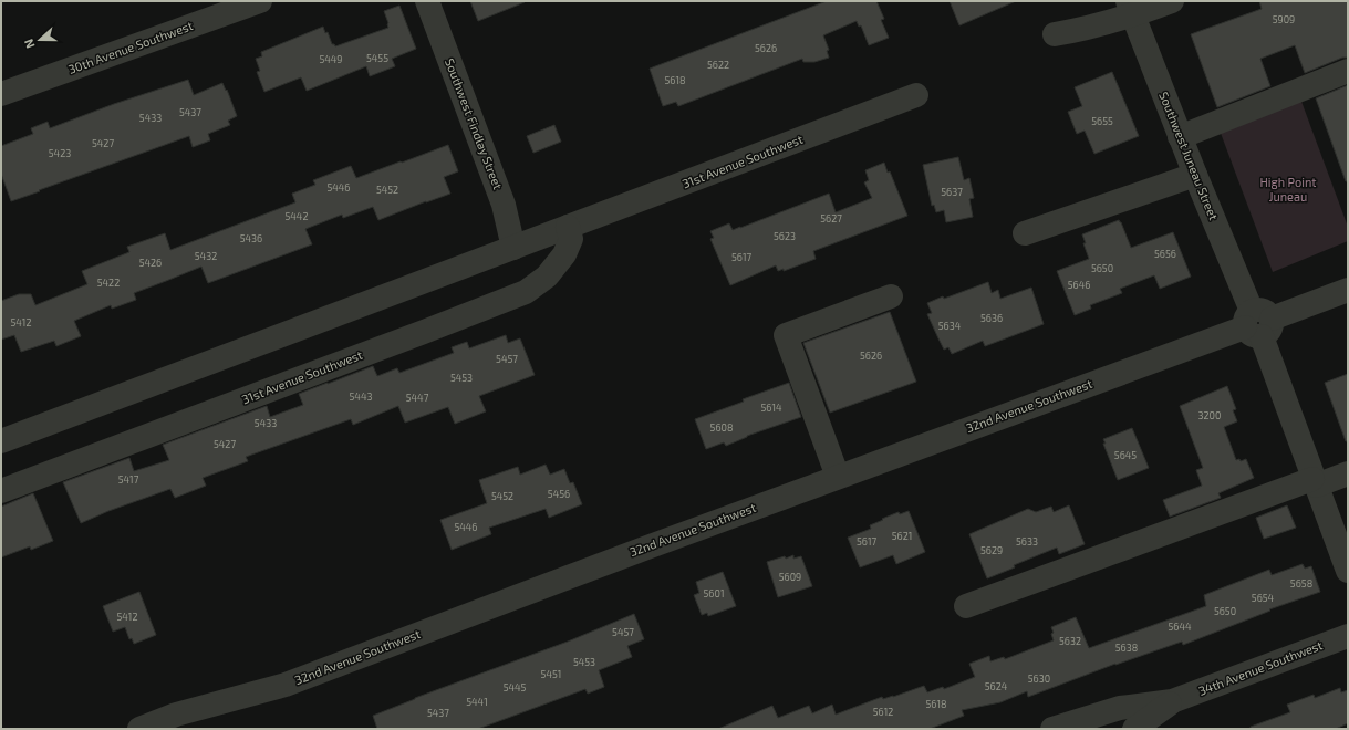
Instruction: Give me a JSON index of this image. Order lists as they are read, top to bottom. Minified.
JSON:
{"streets":{"street":["30th Avenue Southwest","Southwest Findlay Street","Southwest Juneau Street","31st Avenue Southwest","32nd Avenue Southwest","34th Avenue Southwest"]},"crossings":[["Southwest Findlay Street","31st Avenue Southwest"],["Southwest Juneau Street","32nd Avenue Southwest"]],"parks":["High Point Juneau"],"house_numbers":["5909","5626","5455","5449","5622","5618","5437","5433","5655","5427","5423","5446","5452","5637","5442","5627","5623","5436","5656","5432","5617","5426","5650","5422","5646","5636","5412","5634","5626","5457","5453","5443","5447","5614","3200","5433","5608","5427","5645","5417","5456","5452","5446","5621","5617","5633","5629","5609","5658","5601","5654","5650","5412","5644","5457","5632","5638","5453","5451","5630","5624","5445","5441","5618","5612","5437"],"north":"left"}
